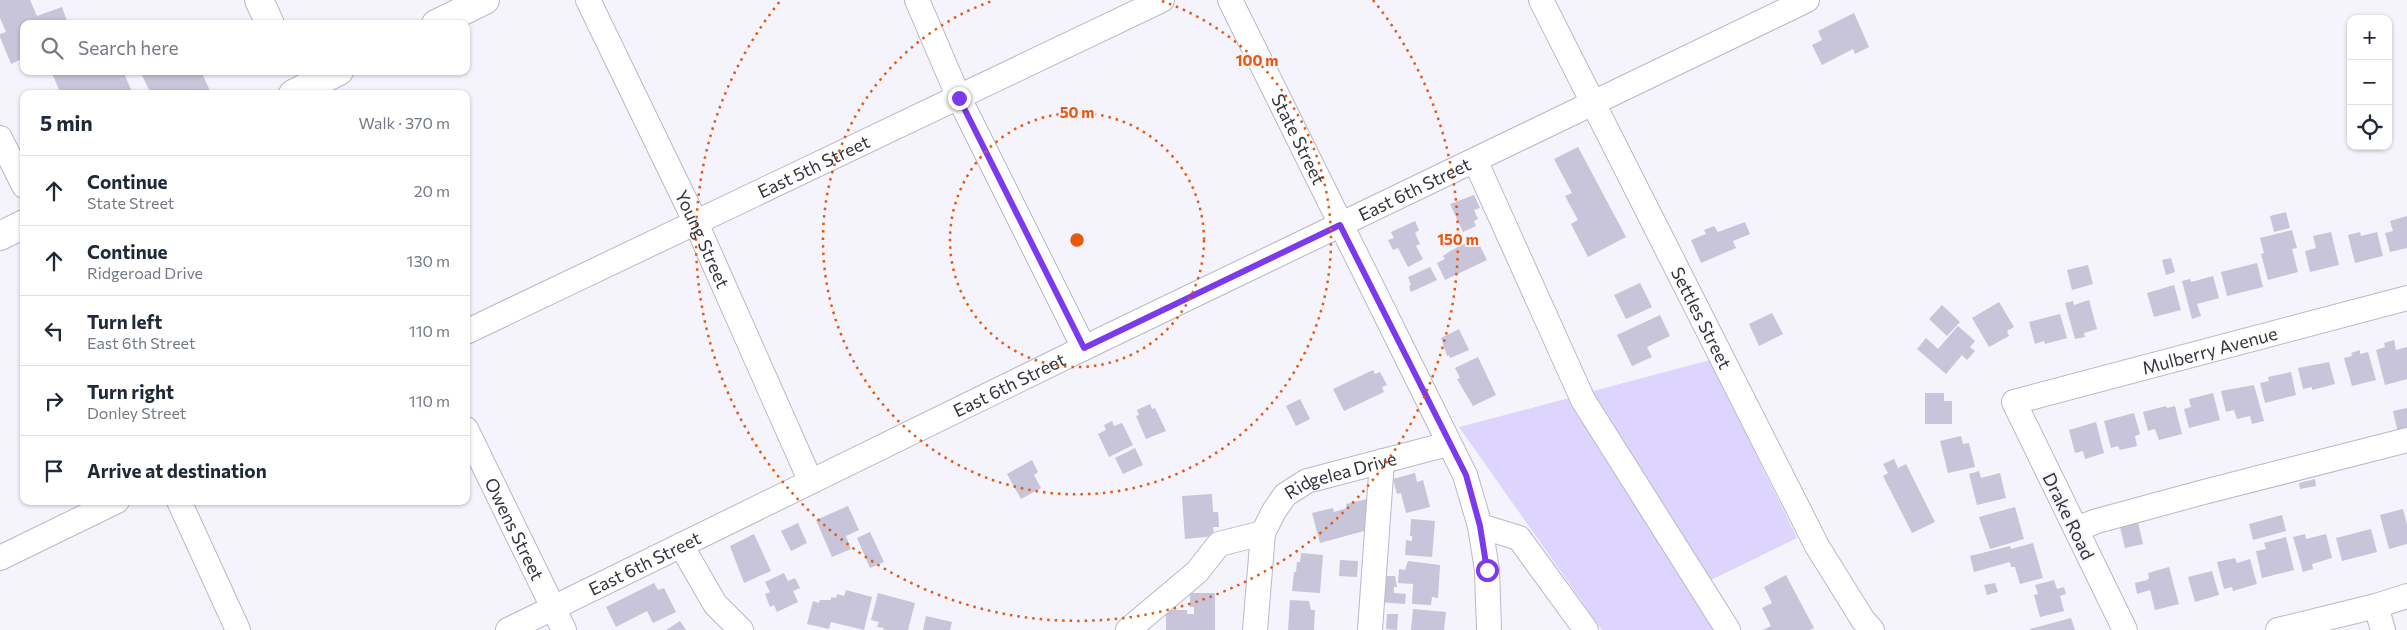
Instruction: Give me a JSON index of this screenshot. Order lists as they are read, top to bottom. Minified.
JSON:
{"streets":{"street":["State Street","East 5th Street","East 6th Street","Young Street","Settles Street","Mulberry Avenue","Ridgelea Drive","Drake Road","Owens Street"]},"crossings":[["State Street","East 6th Street"],["State Street","Ridgelea Drive"],["East 5th Street","Young Street"],["East 6th Street","Young Street"],["East 6th Street","Settles Street"],["East 6th Street","Owens Street"],["Mulberry Avenue","Drake Road"]],"page":{"map_buttons":["+","−"],"search":"Search here","heading":["5 min","Walk · 370 m"],"list":[["Continue","State Street","20 m"],["Continue","Ridgeroad Drive","130 m"],["Turn left","East 6th Street","110 m"],["Turn right","Donley Street","110 m"],"Arrive at destination"]},"rings":["100 m","50 m","150 m"]}
